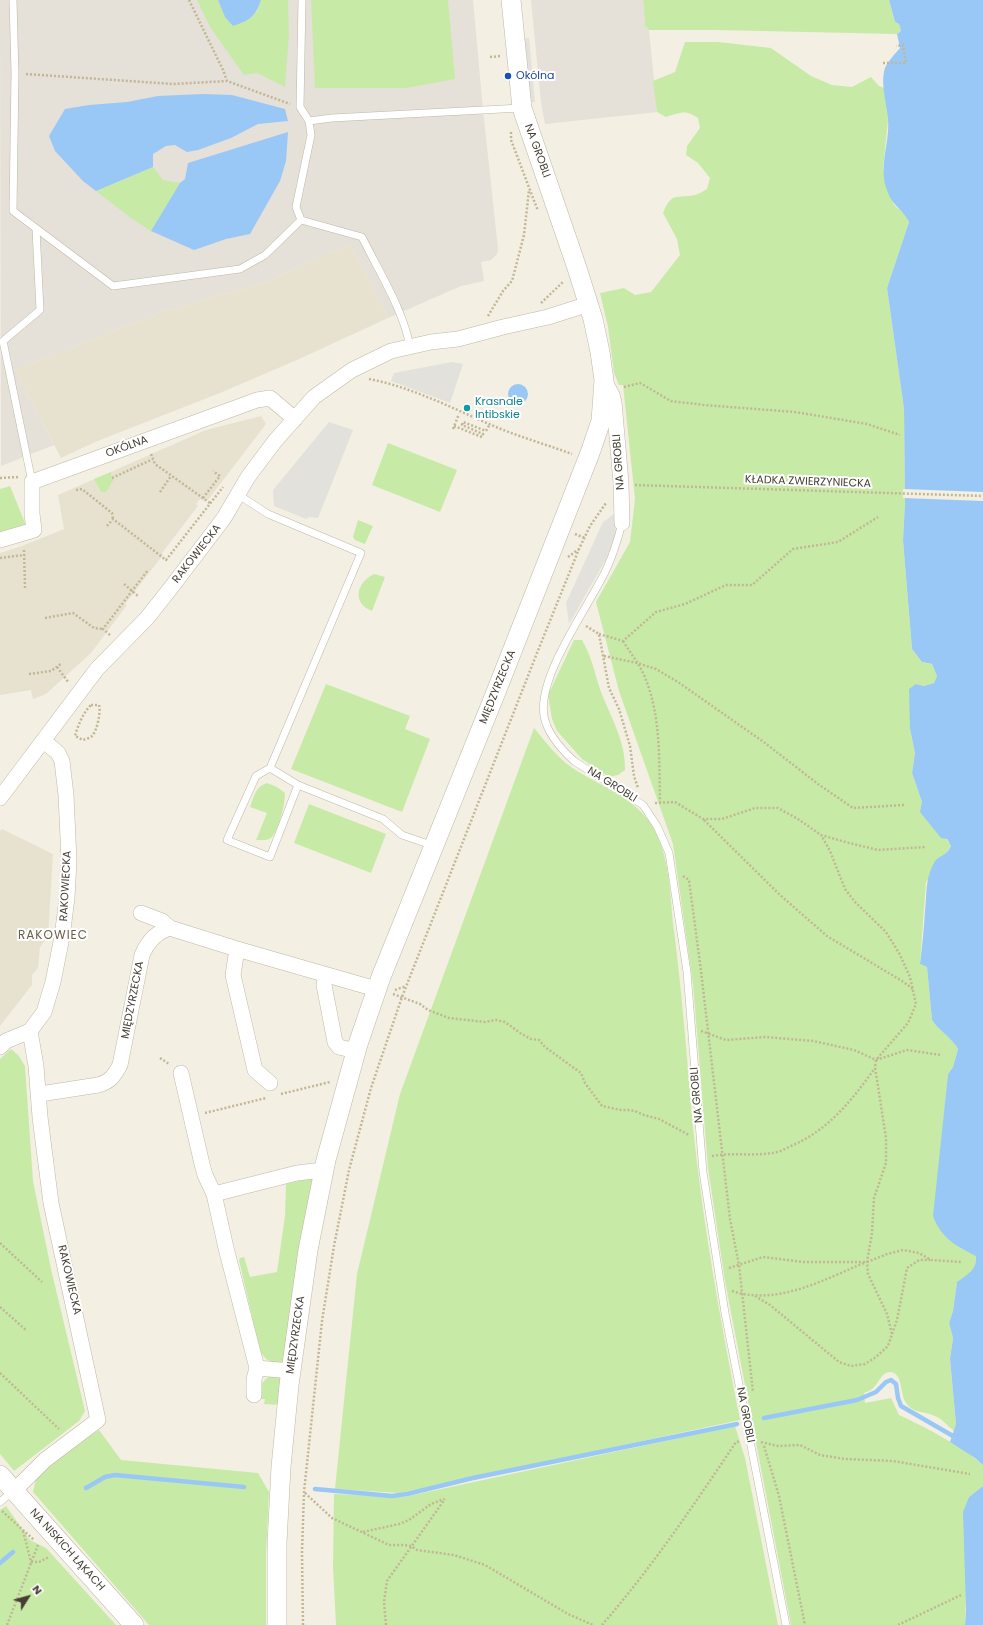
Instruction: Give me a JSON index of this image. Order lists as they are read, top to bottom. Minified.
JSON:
{"streets":{"street":["NA GROBLI","OKÓLNA","RAKOWIECKA","MIĘDZYRZECKA","NA NISKICH ŁĄKACH"],"path":["KŁADKA ZWIERZYNIECKA"]},"crossings":[["NA GROBLI","KŁADKA ZWIERZYNIECKA"],["NA GROBLI","MIĘDZYRZECKA"],["OKÓLNA","RAKOWIECKA"],["RAKOWIECKA","MIĘDZYRZECKA"],["RAKOWIECKA","NA NISKICH ŁĄKACH"]],"districts":["RAKOWIEC"],"places":["Okólna","Krasnale Intibskie"],"north":"top right"}
